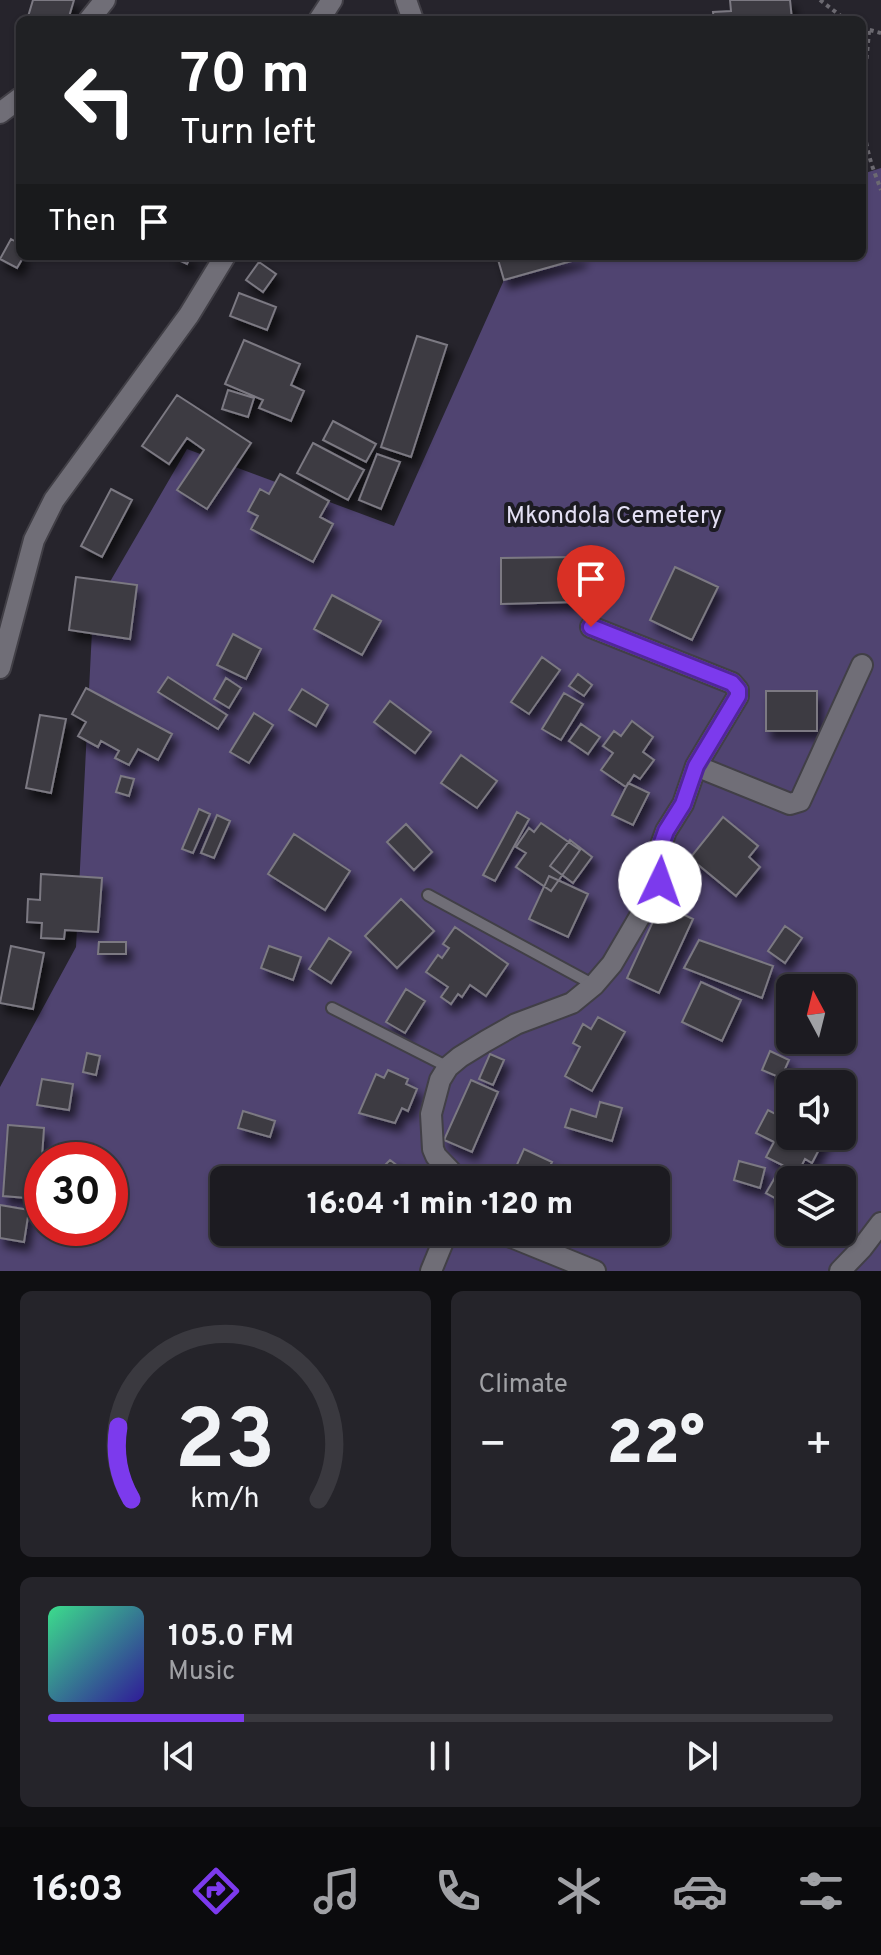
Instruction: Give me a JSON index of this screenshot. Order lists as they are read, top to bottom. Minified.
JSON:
{"parks":["Mkondola Cemetery"],"north":"top","page":{"turn":["70 m","Turn left"],"then":"Then","limit":"30","trip":"16:04 · 1 min · 120 m","tile":"Climate","heat":["−","22°","+"],"song":["105.0 FM","Music"],"tabs":"16:03","gauge":["23","km/h"]}}
